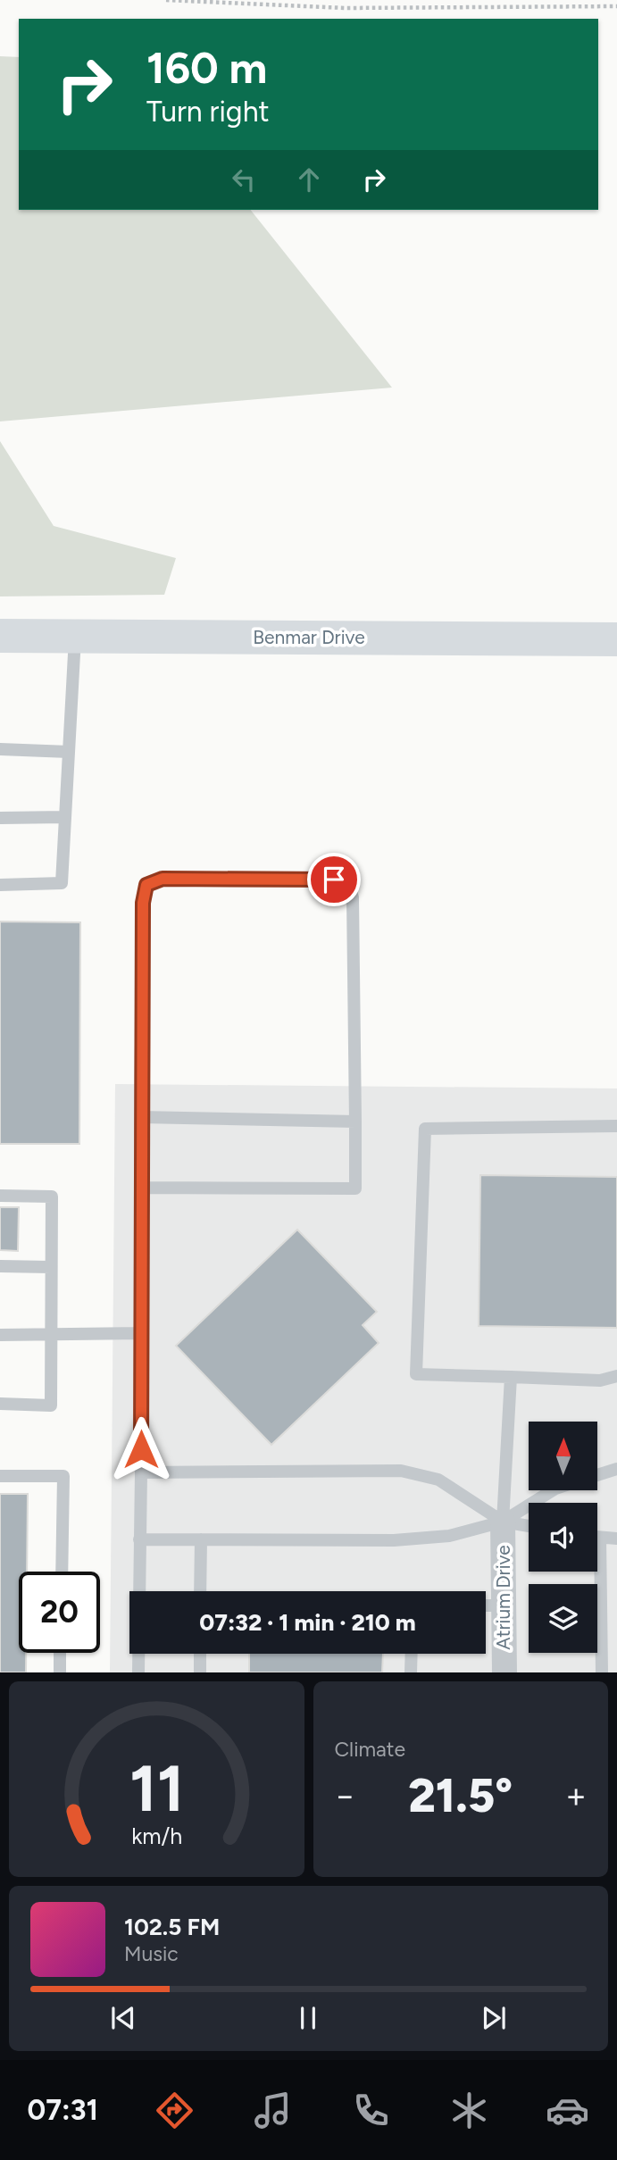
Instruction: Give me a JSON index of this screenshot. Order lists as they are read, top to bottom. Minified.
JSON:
{"streets":{"street":["Benmar Drive","Atrium Drive"]},"north":"top","page":{"turn":["160 m","Turn right"],"limit":"20","trip":"07:32 · 1 min · 210 m","tile":"Climate","heat":["−","21.5°","+"],"song":["102.5 FM","Music"],"tabs":"07:31","gauge":["11","km/h"]}}
